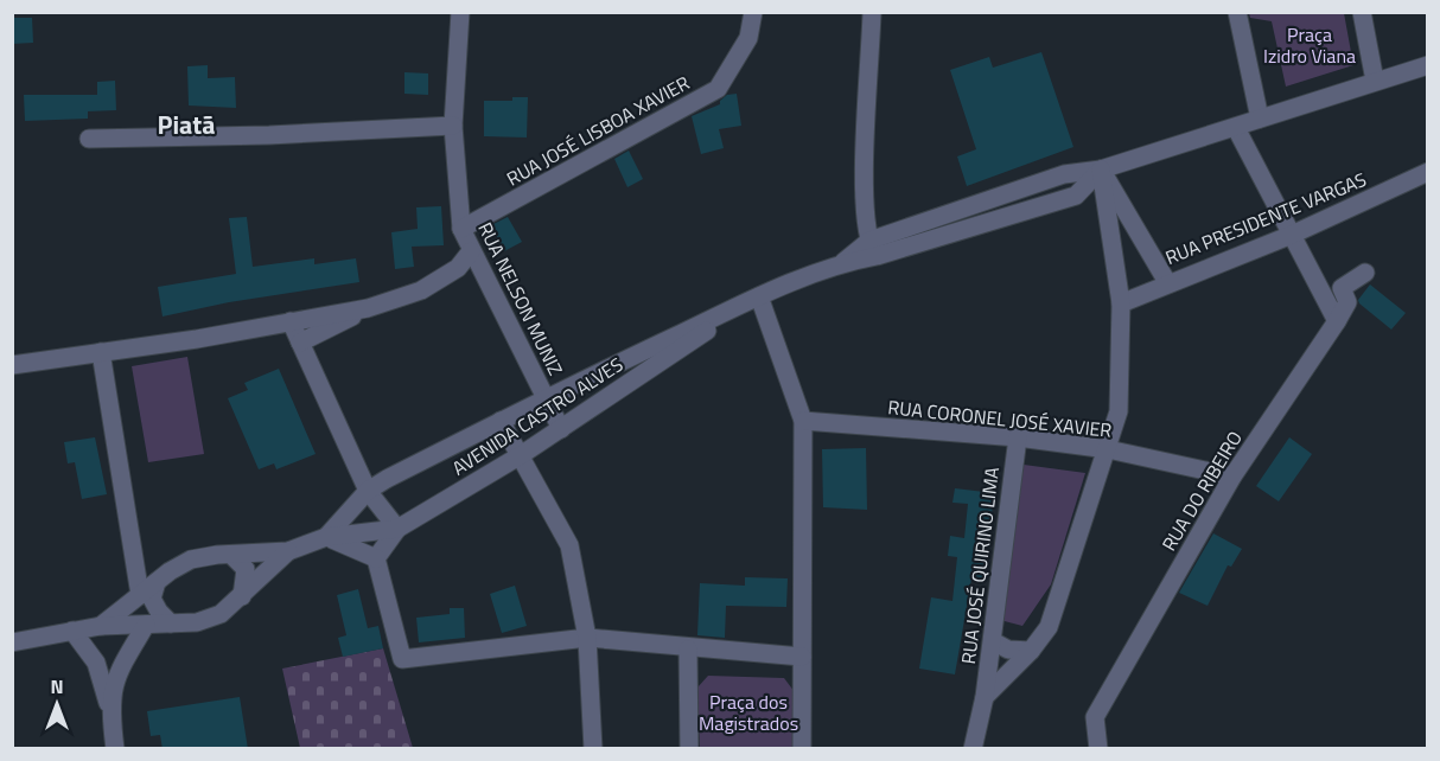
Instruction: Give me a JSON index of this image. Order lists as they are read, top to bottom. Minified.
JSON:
{"streets":{"street":["RUA JOSÉ LISBOA XAVIER","RUA PRESIDENTE VARGAS","RUA NELSON MUNIZ","AVENIDA CASTRO ALVES","RUA CORONEL JOSÉ XAVIER","RUA DO RIBEIRO","RUA JOSÉ QUIRINO LIMA"]},"crossings":[["RUA JOSÉ LISBOA XAVIER","RUA NELSON MUNIZ"],["RUA PRESIDENTE VARGAS","RUA JOSÉ QUIRINO LIMA"],["RUA NELSON MUNIZ","AVENIDA CASTRO ALVES"],["AVENIDA CASTRO ALVES","RUA JOSÉ QUIRINO LIMA"],["RUA CORONEL JOSÉ XAVIER","RUA DO RIBEIRO"],["RUA CORONEL JOSÉ XAVIER","RUA JOSÉ QUIRINO LIMA"]],"districts":["Piatã"],"parks":["Praça Izidro Viana","Praça dos Magistrados"],"north":"top"}
